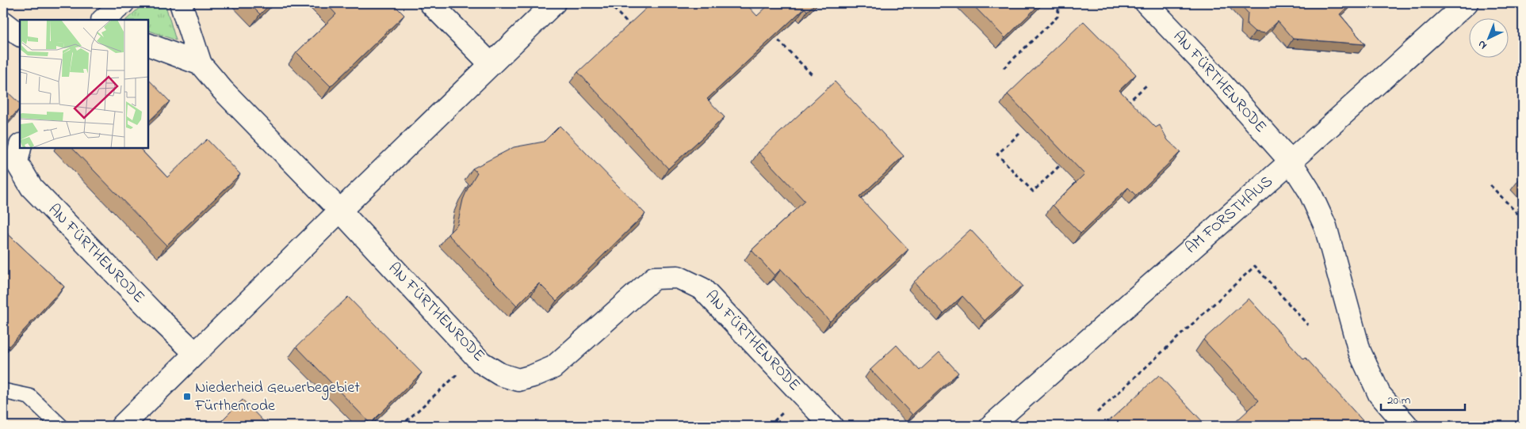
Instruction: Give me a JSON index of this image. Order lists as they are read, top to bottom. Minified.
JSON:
{"streets":{"street":["AN FÜRTHENRODE","AM FORSTHAUS"]},"crossings":[["AN FÜRTHENRODE","AM FORSTHAUS"]],"places":{"transit":["Niederheid Gewerbegebiet Fürthenrode"]},"scale_bar":"20 m","north":"bottom left"}
